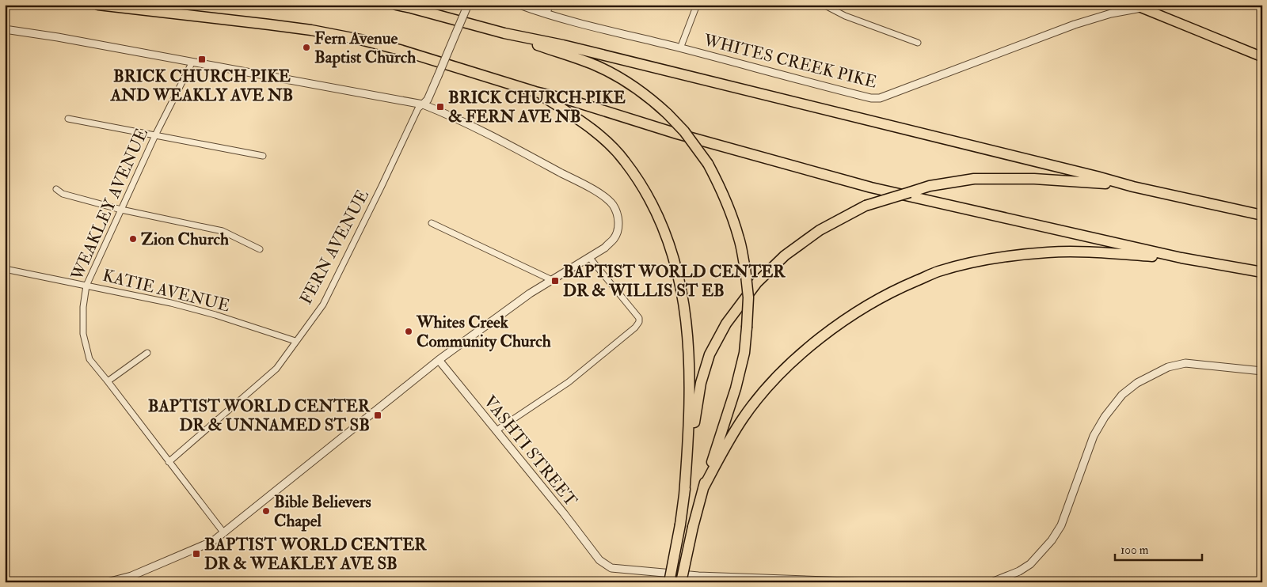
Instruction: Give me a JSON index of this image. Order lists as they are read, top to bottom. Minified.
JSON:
{"streets":{"street":["WHITES CREEK PIKE","WEAKLEY AVENUE","FERN AVENUE","KATIE AVENUE","VASHTI STREET"]},"crossings":[["WEAKLEY AVENUE","FERN AVENUE"],["WEAKLEY AVENUE","KATIE AVENUE"],["FERN AVENUE","KATIE AVENUE"]],"places":{"other":["Fern Avenue Baptist Church","Zion Church","Whites Creek Community Church","Bible Believers Chapel"],"transit":["BRICK CHURCH PIKE AND WEAKLY AVE NB","BRICK CHURCH PIKE & FERN AVE NB","BAPTIST WORLD CENTER DR & WILLIS ST EB","BAPTIST WORLD CENTER DR & UNNAMED ST SB","BAPTIST WORLD CENTER DR & WEAKLEY AVE SB"]},"scale_bar":"100 m"}
